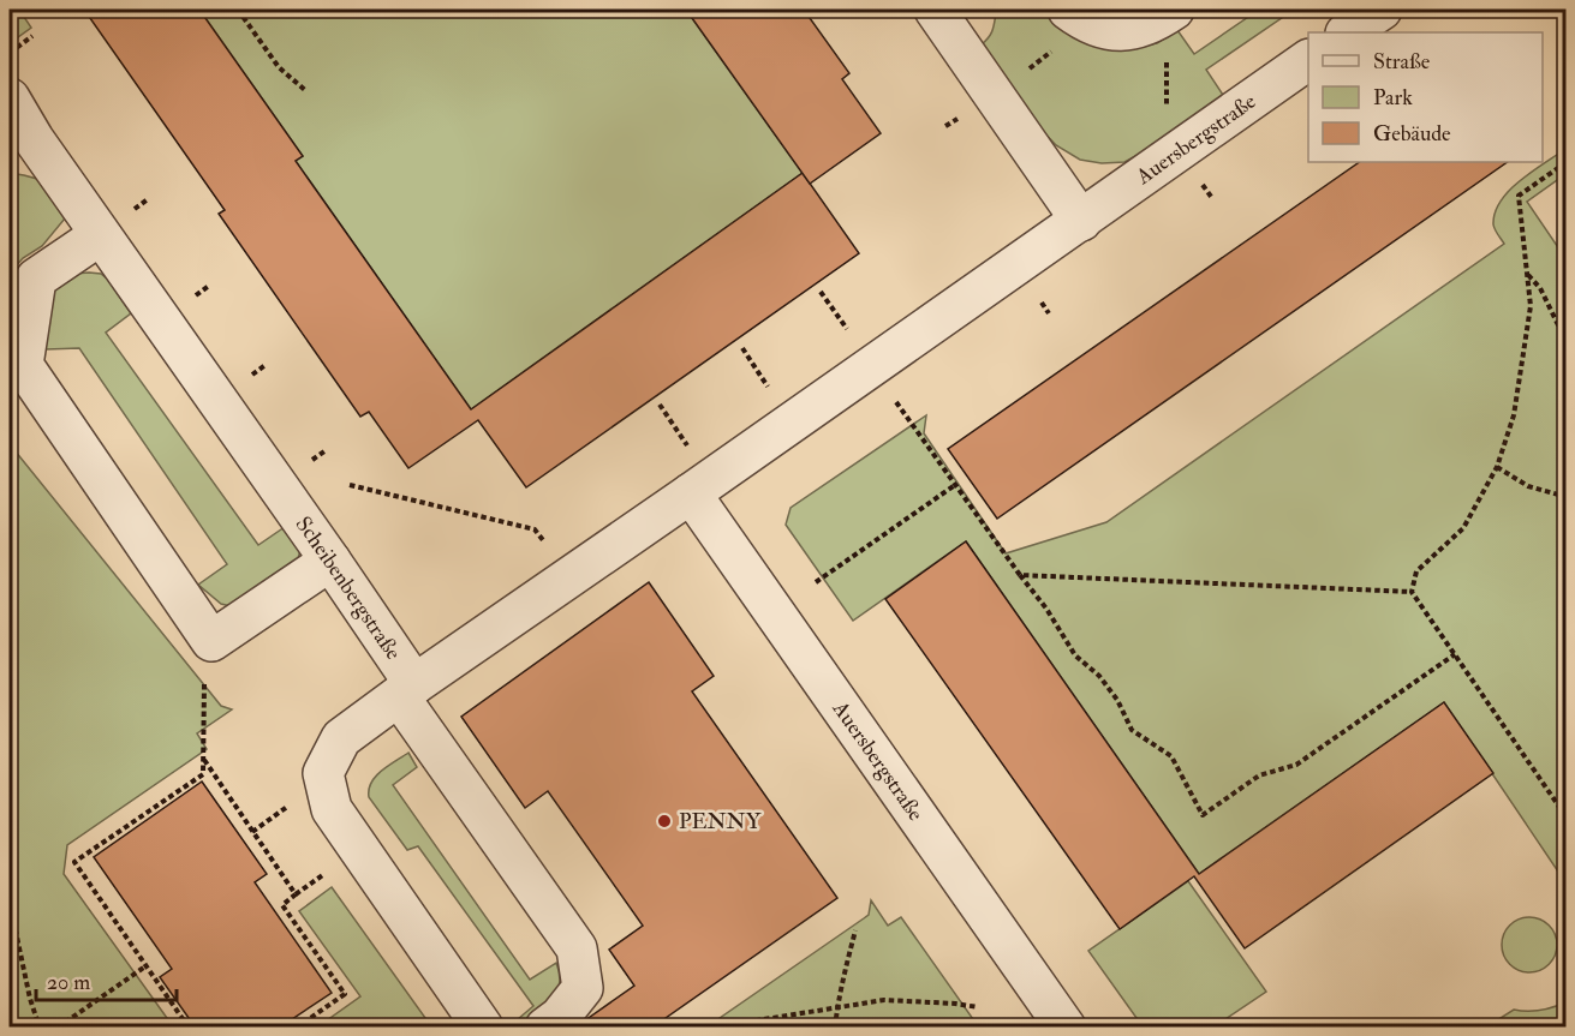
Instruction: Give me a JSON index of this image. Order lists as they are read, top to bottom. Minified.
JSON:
{"streets":{"street":["Auersbergstraße","Scheibenbergstraße"]},"crossings":[["Auersbergstraße","Scheibenbergstraße"]],"places":["PENNY"],"legend":["Straße","Park","Gebäude"],"scale_bar":"20 m"}
